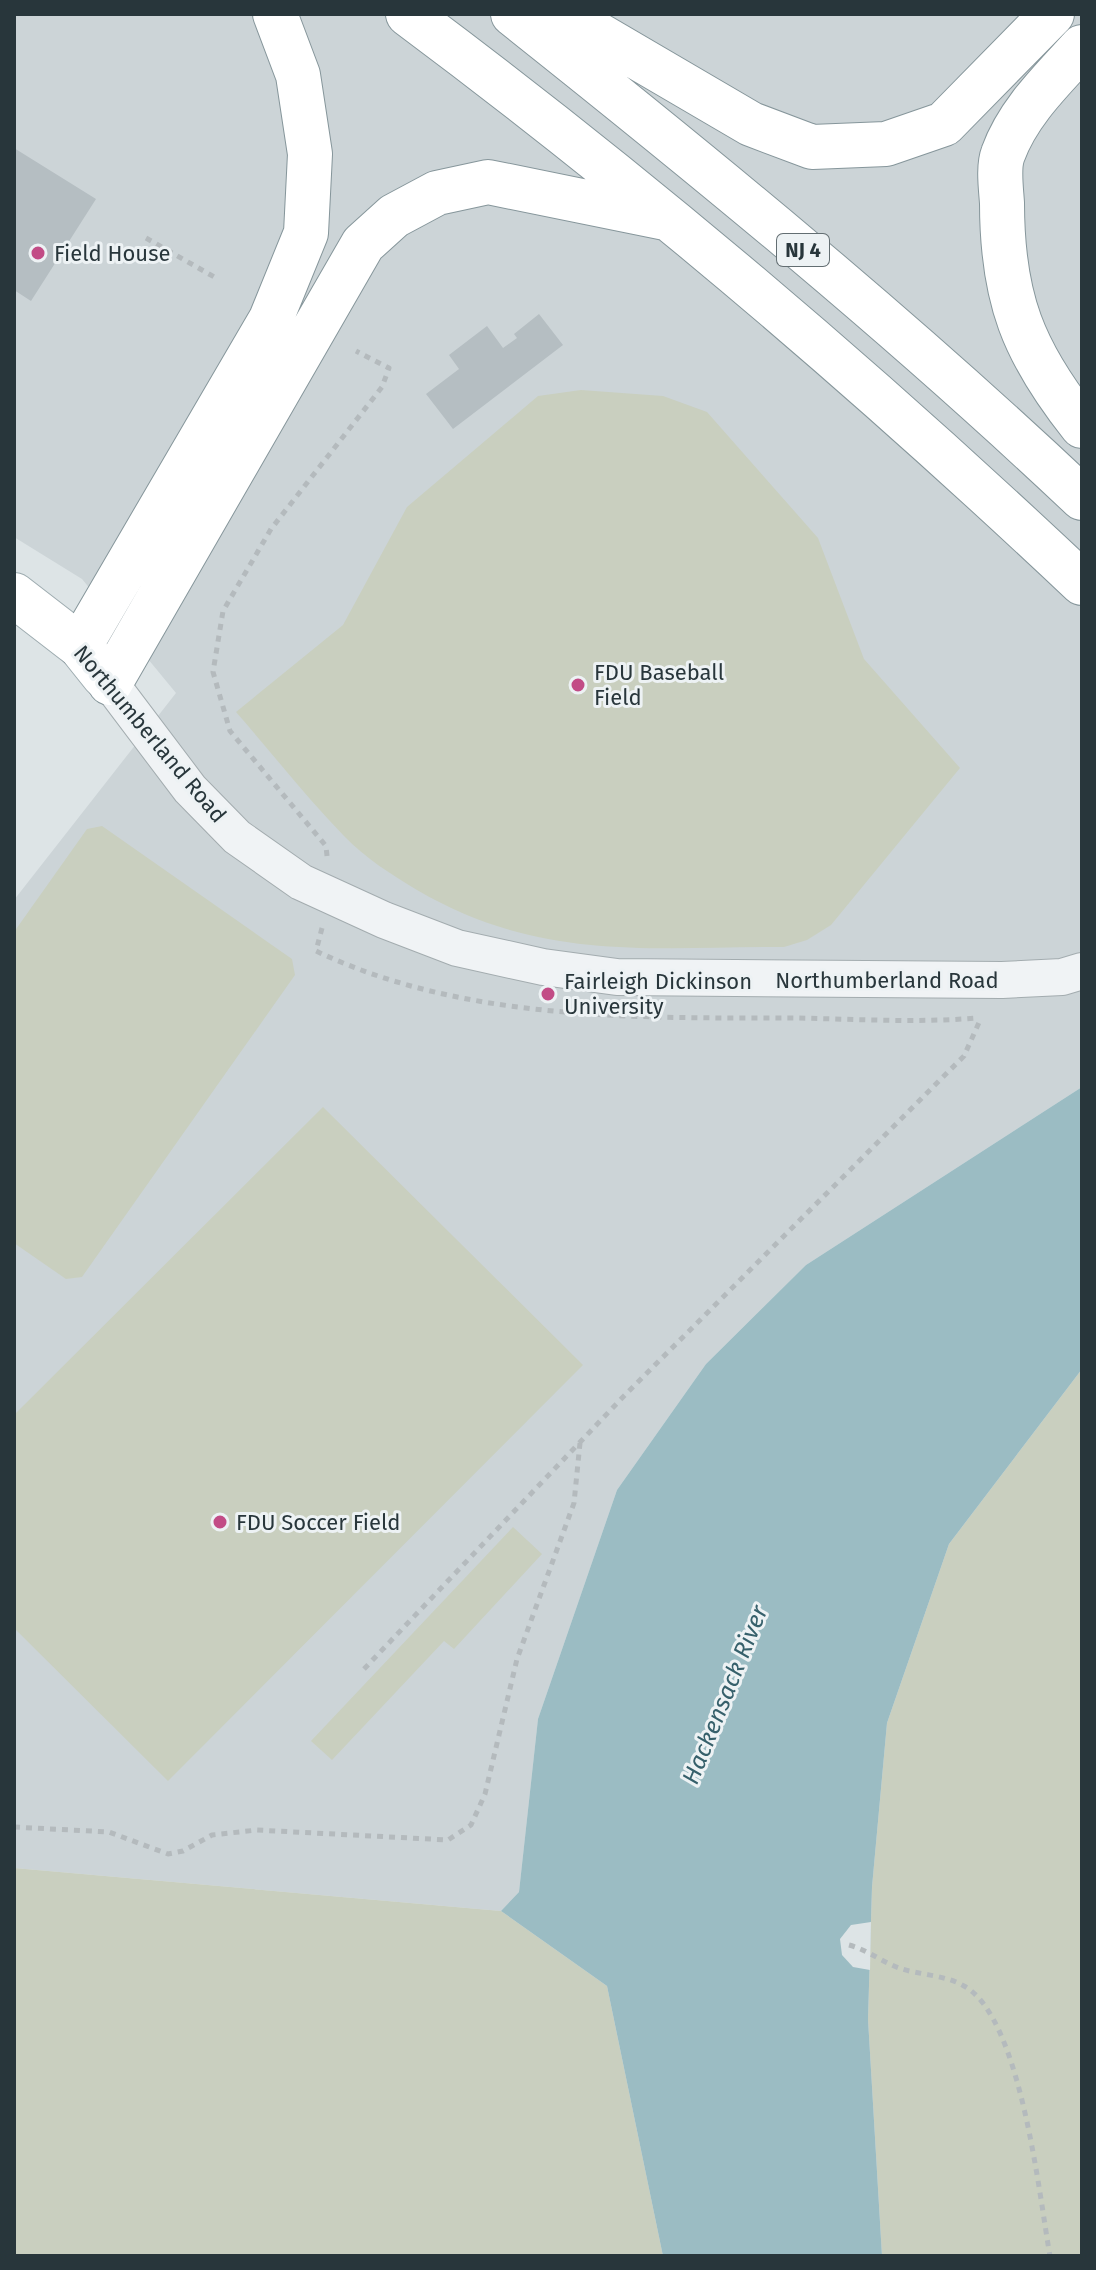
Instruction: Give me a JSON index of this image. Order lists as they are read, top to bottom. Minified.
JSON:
{"streets":{"main road":["NJ 4","Northumberland Road"]},"water":["Hackensack River"],"places":["Field House","FDU Baseball Field","Fairleigh Dickinson University","FDU Soccer Field"]}
